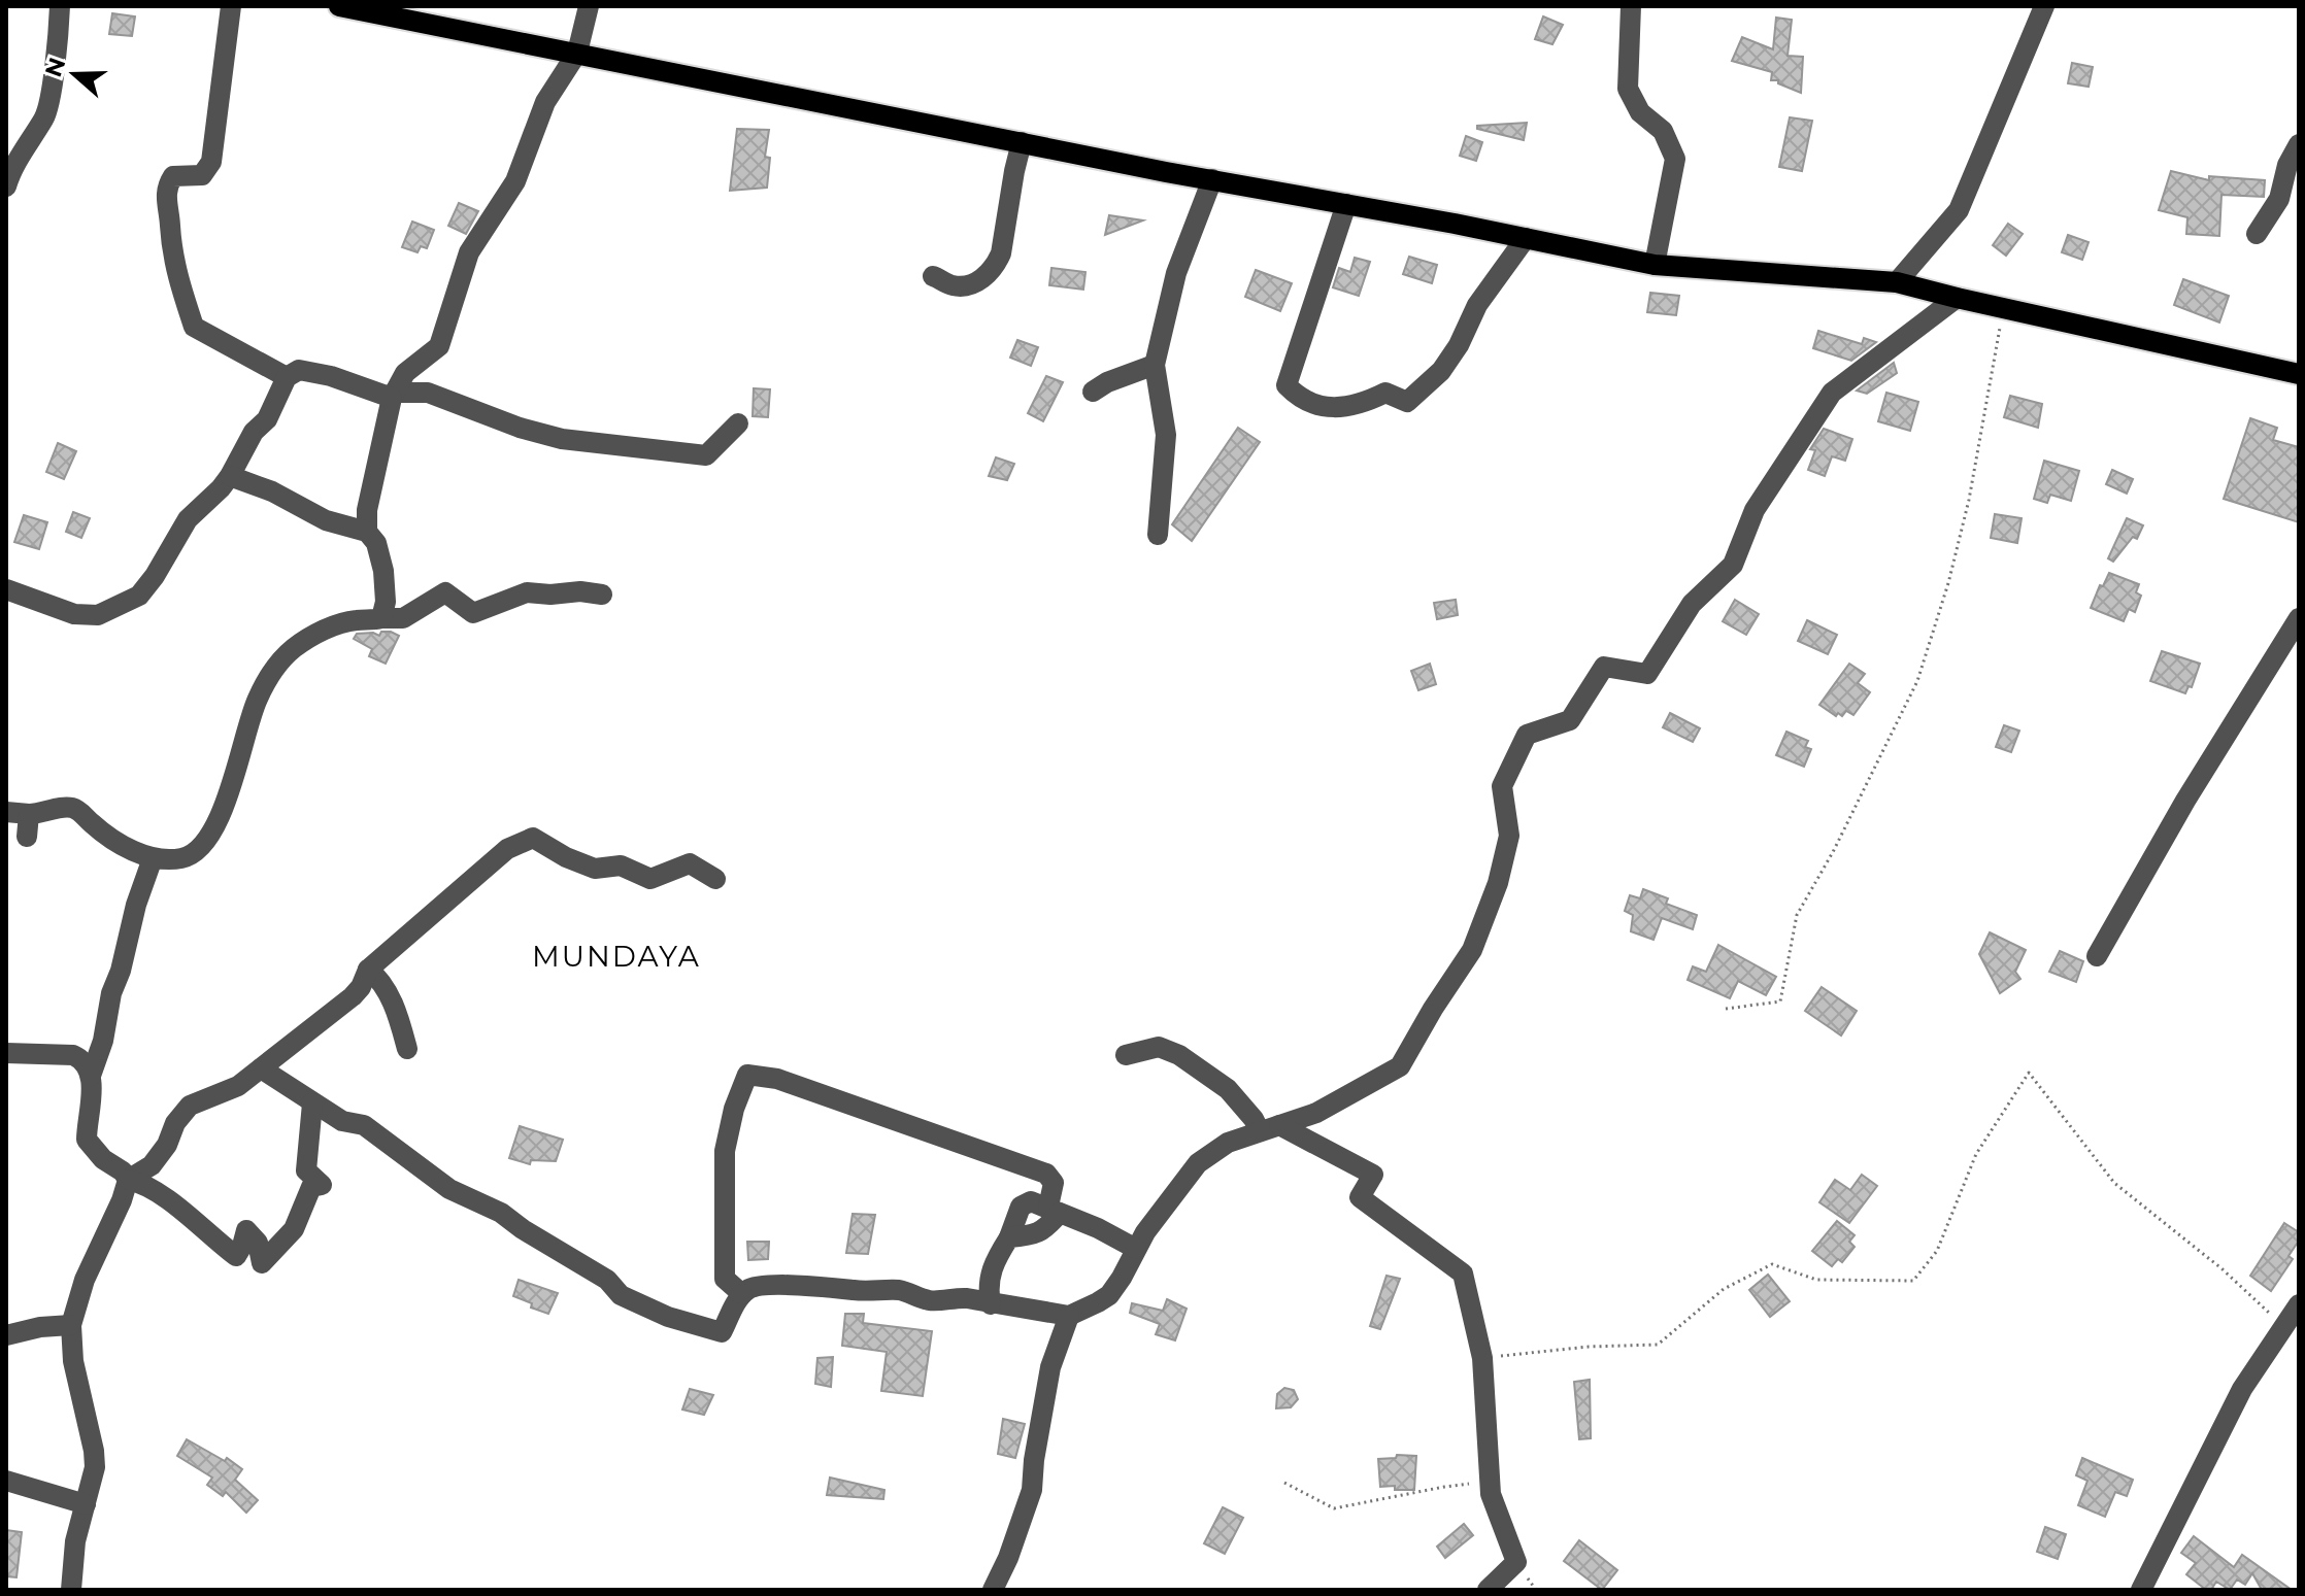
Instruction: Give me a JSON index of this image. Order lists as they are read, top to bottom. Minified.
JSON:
{"districts":["MUNDAYA"],"north":"left"}
